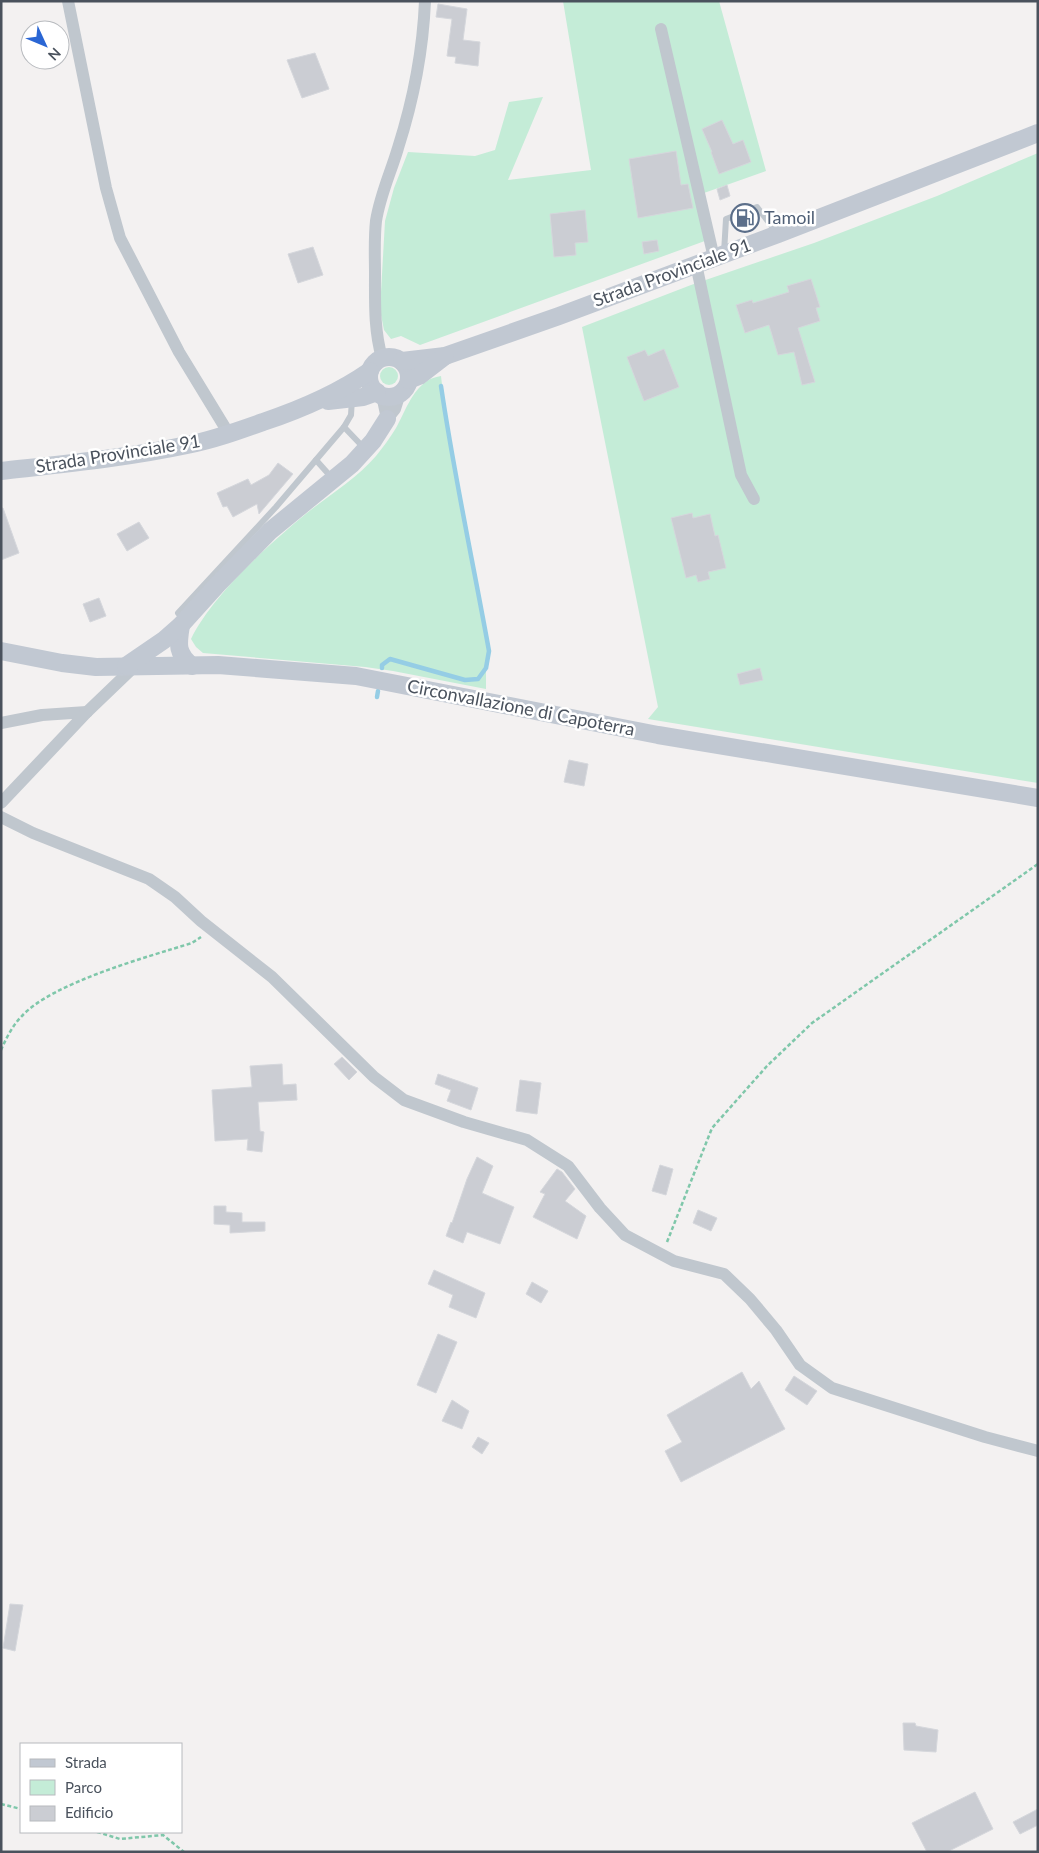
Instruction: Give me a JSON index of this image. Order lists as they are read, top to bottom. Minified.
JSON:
{"streets":{"street":["Strada Provinciale 91","Circonvallazione di Capoterra"]},"places":{"fuel station":["Tamoil"]},"legend":["Strada","Parco","Edificio"],"north":"bottom right"}
